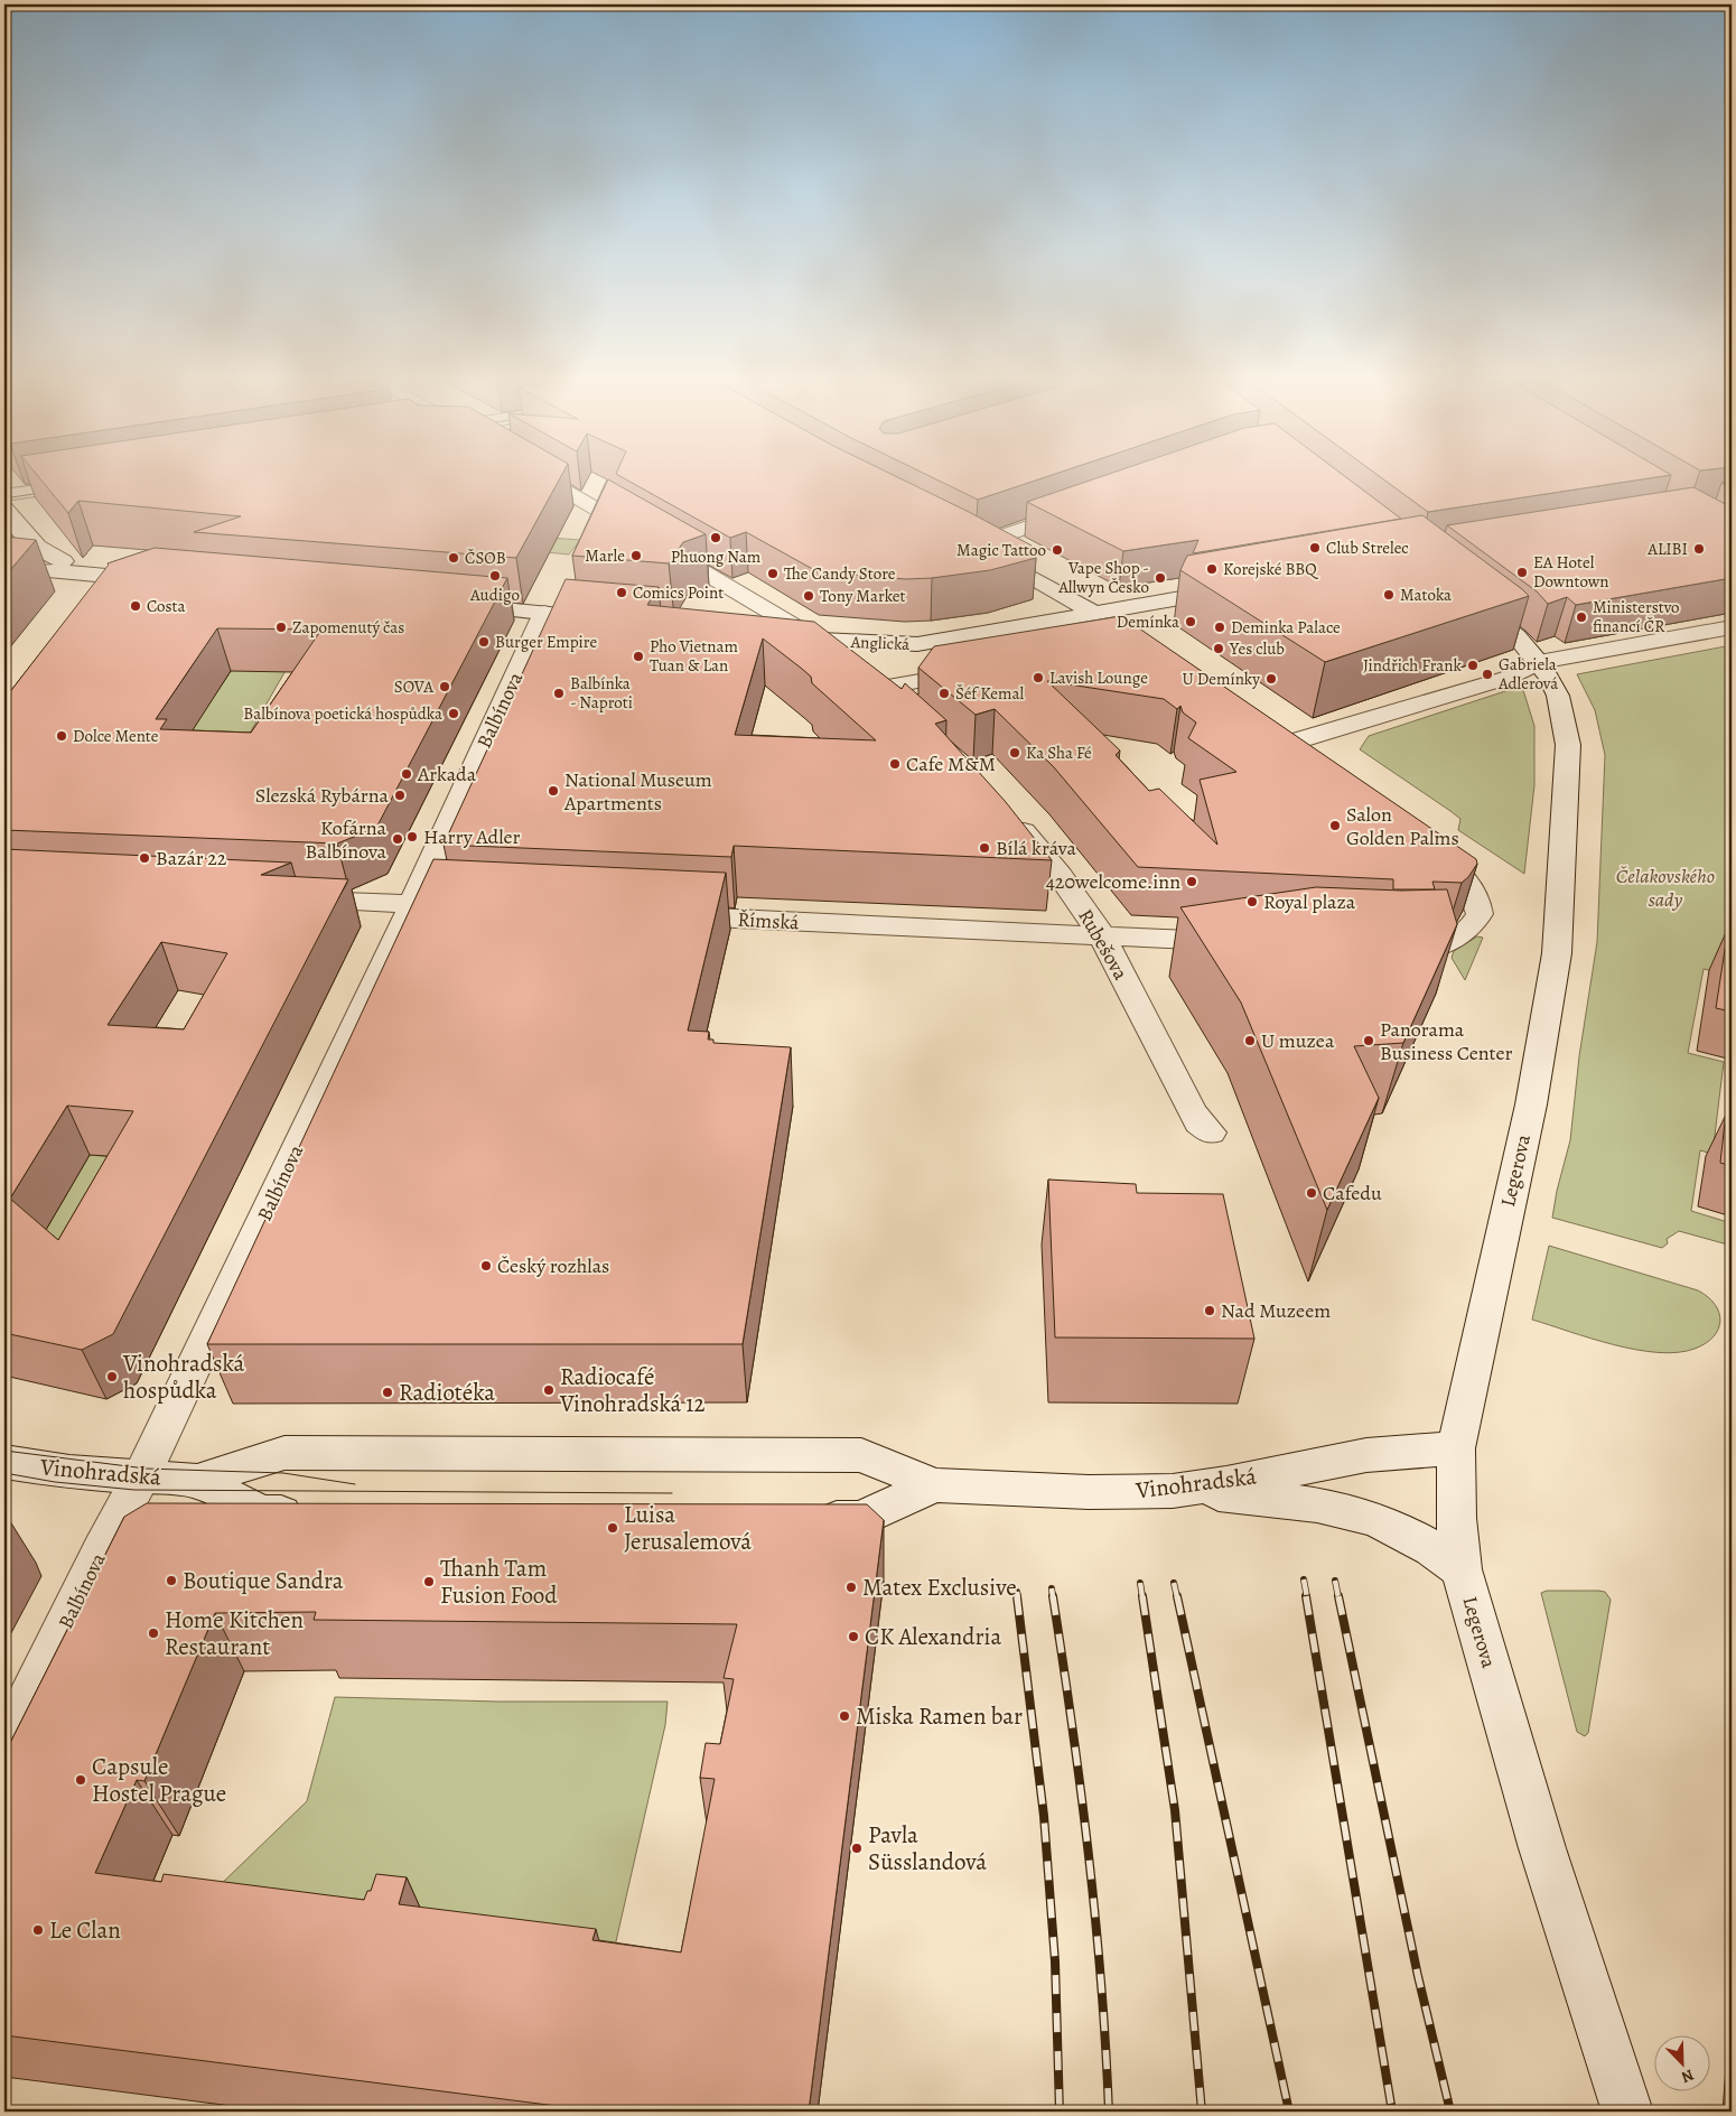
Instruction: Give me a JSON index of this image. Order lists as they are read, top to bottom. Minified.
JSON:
{"streets":{"street":["Anglická","Balbínova","Římská","Rubešova","Legerova","Vinohradská"]},"crossings":[["Balbínova","Vinohradská"],["Římská","Rubešova"],["Legerova","Vinohradská"]],"parks":["Čelakovského sady"],"places":["Phuong Nam","Club Strelec","ALIBI","Magic Tattoo","Marle","ČSOB","Korejské BBQ","EA Hotel Downtown","The Candy Store","Audigo","Vape Shop - Allwyn Česko","Comics Point","Matoka","Tony Market","Costa","Ministerstvo financí ČR","Demínka","Zapomenutý čas","Deminka Palace","Burger Empire","Yes club","Pho Vietnam Tuan & Lan","Jindřich Frank","Gabriela Adlerová","Lavish Lounge","U Demínky","SOVA","Balbínka - Naproti","Šéf Kemal","Balbínova poetická hospůdka","Dolce Mente","Ka Sha Fé","Cafe M&M","Arkada","National Museum Apartments","Slezská Rybárna","Salon Golden Palms","Harry Adler","Kofárna Balbínova","Bílá kráva","Bazár 22","420welcome.inn","Royal plaza","U muzea","Panorama Business Center","Cafedu","Český rozhlas","Nad Muzeem","Vinohradská hospůdka","Radiocafé Vinohradská 12","Radiotéka","Luisa Jerusalemová","Boutique Sandra","Thanh Tam Fusion Food","Matex Exclusive","Home Kitchen Restaurant","CK Alexandria","Miska Ramen bar","Capsule Hostel Prague","Pavla Süsslandová","Le Clan"],"north":"bottom right"}
